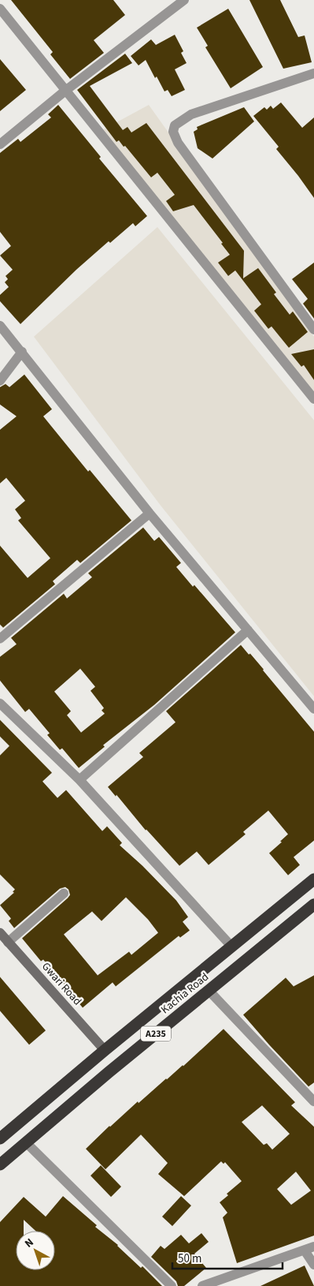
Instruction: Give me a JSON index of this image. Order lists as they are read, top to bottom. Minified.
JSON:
{"streets":{"highway":["Kachia Road","A235"],"street":["Gwari Road"]},"crossings":[["Gwari Road","Kachia Road"]],"scale_bar":"50 m","north":"top left"}
